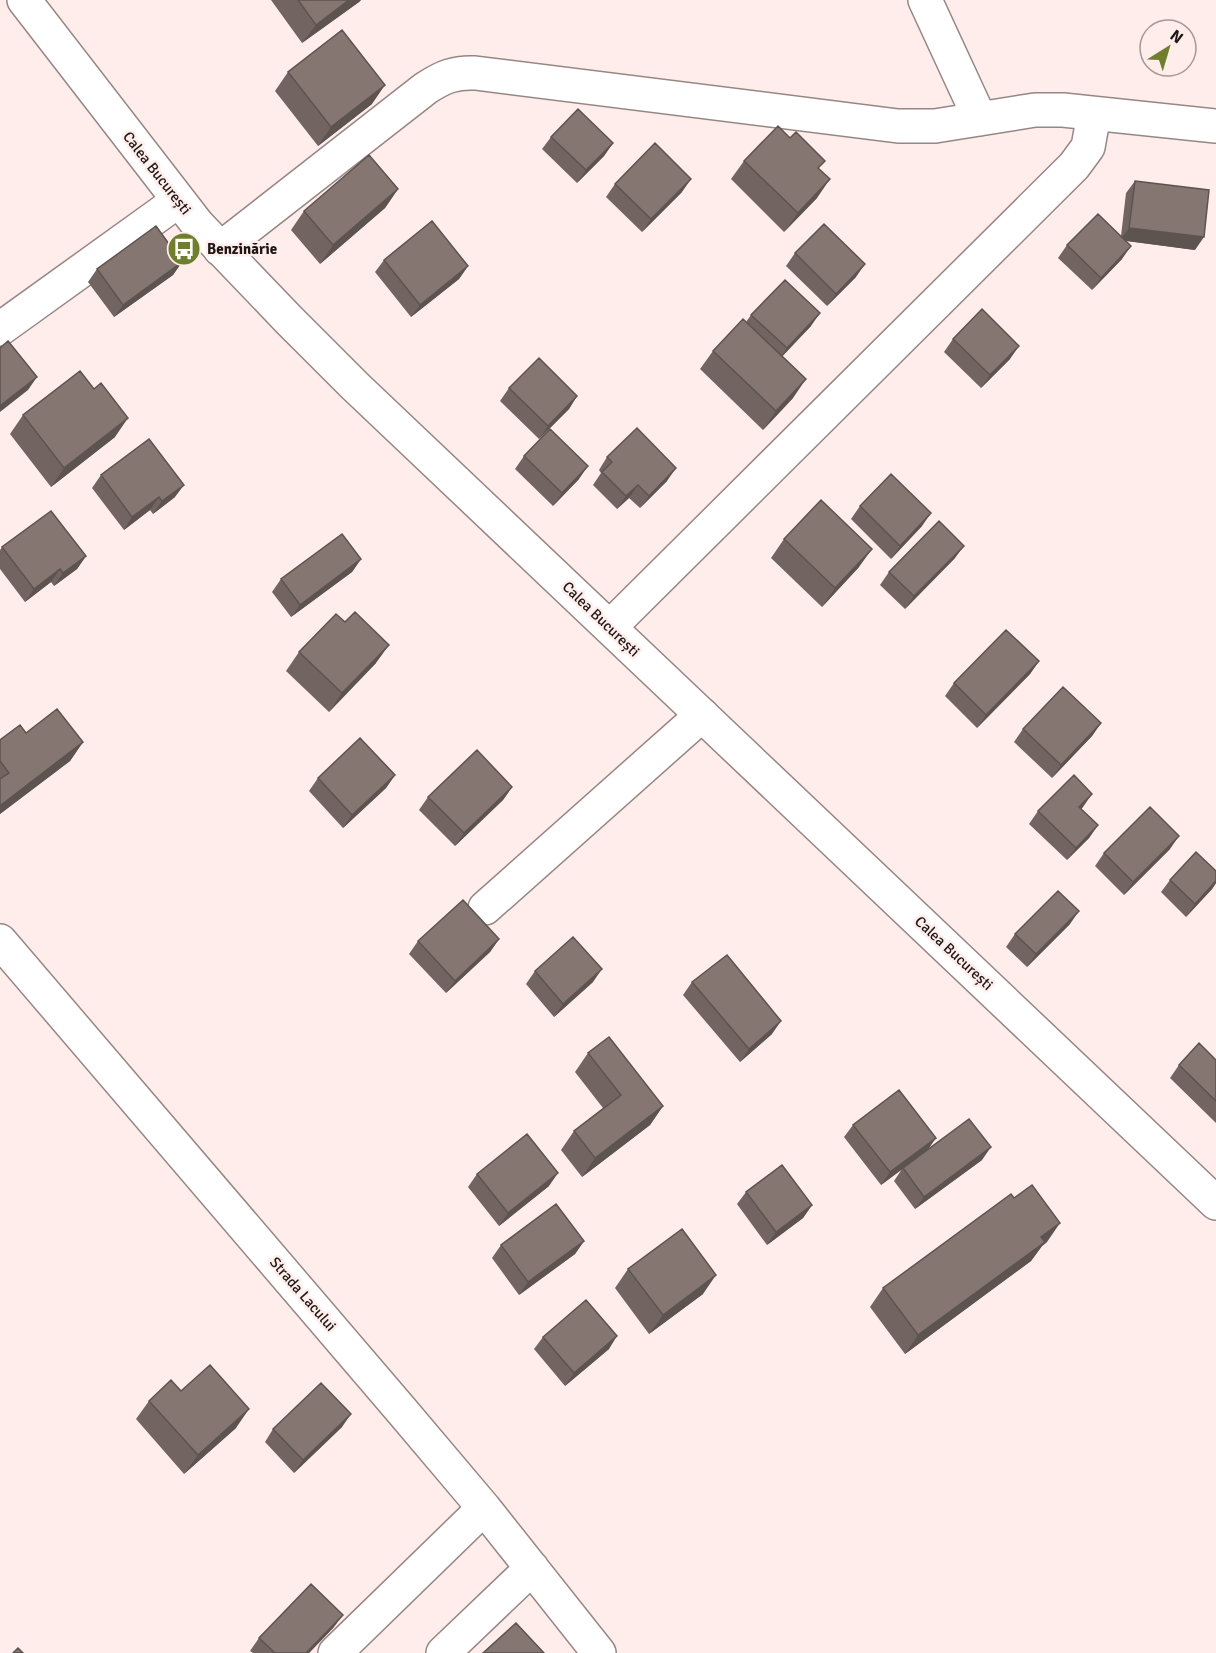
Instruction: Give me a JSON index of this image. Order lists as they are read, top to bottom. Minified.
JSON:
{"streets":{"street":["Calea București","Strada Lacului"]},"places":{"bus stop":["Benzinărie"]},"north":"top right"}
